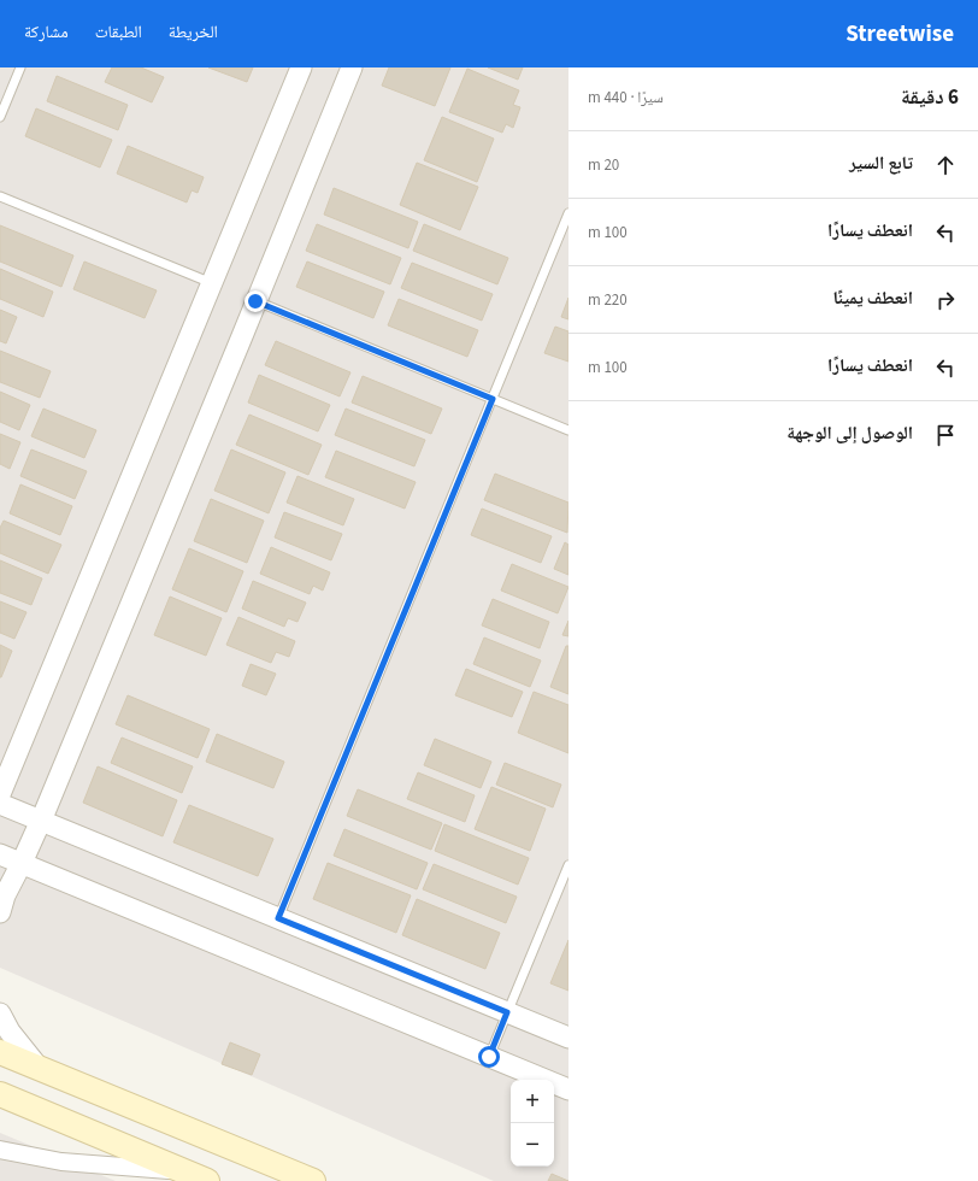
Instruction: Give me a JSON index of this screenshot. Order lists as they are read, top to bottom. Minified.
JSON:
{"page":{"header":"Streetwise","nav":["الخريطة","الطبقات","مشاركة"],"heading":["6 دقيقة","سيرًا · 440 m"],"list":[["تابع السير","20 m"],["انعطف يسارًا","100 m"],["انعطف يمينًا","220 m"],["انعطف يسارًا","100 m"],"الوصول إلى الوجهة"],"map_buttons":["+","−"]}}
